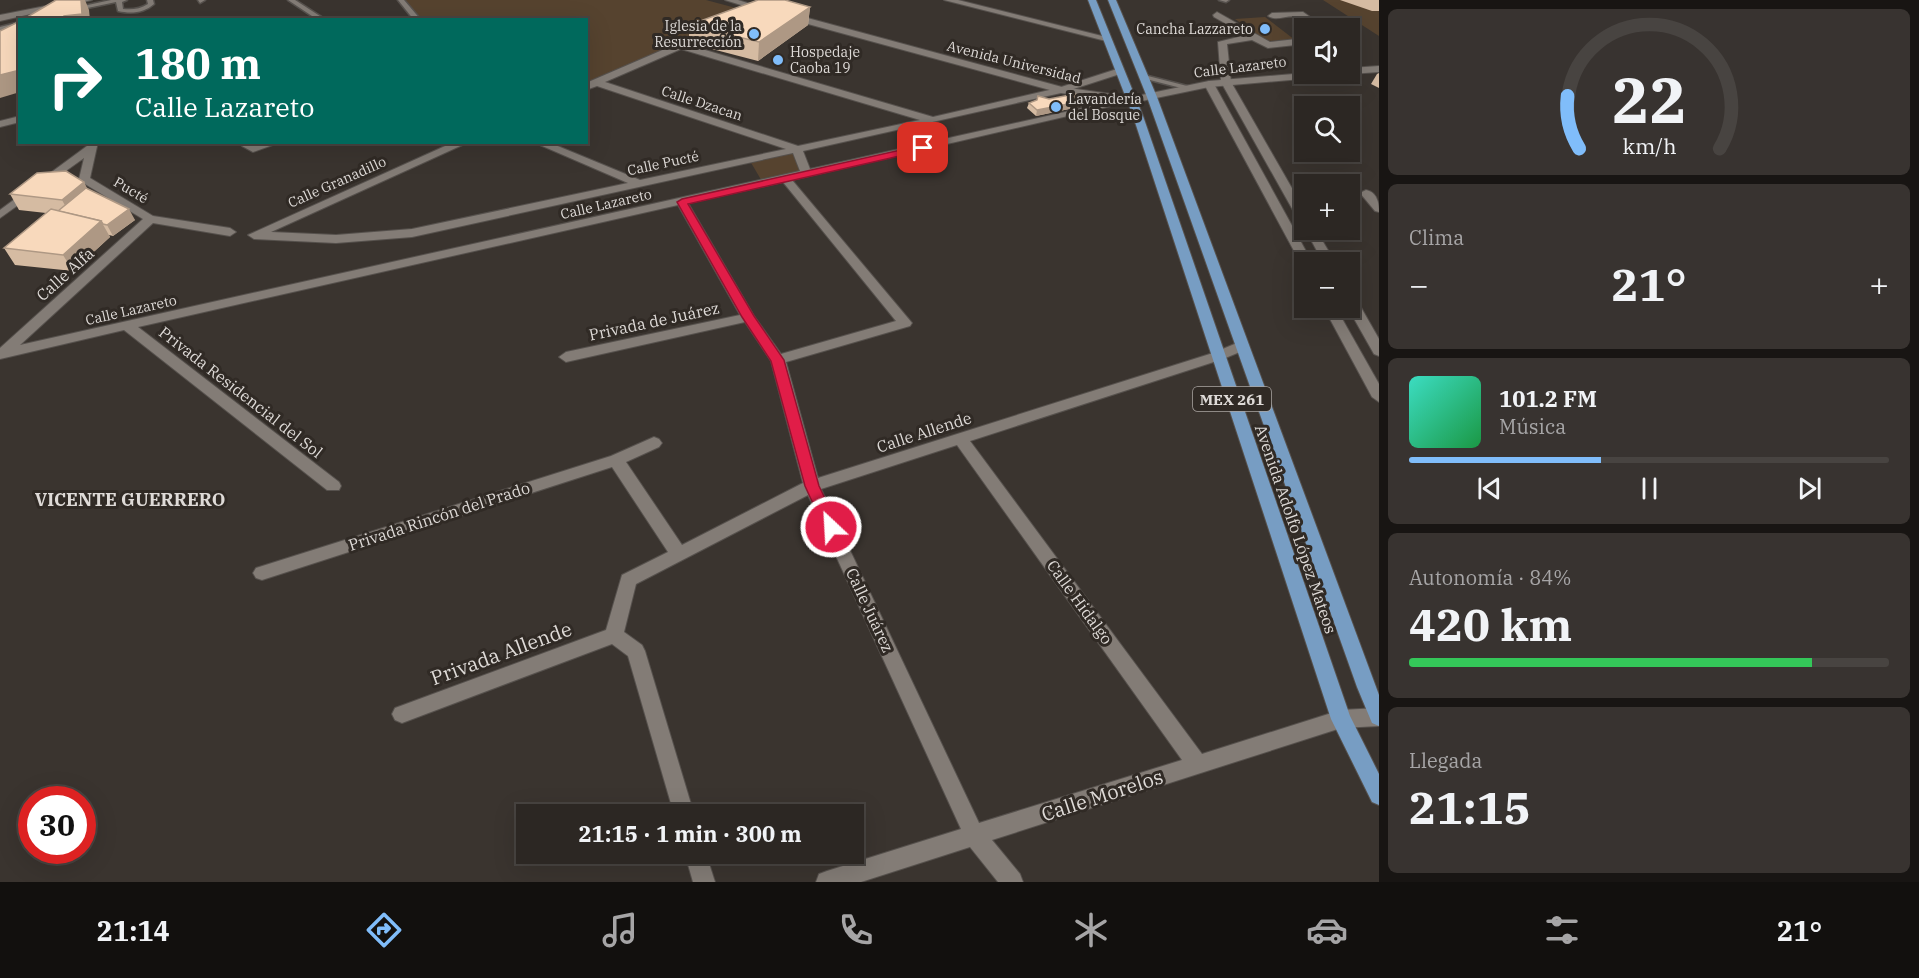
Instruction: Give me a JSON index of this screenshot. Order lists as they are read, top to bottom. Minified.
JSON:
{"streets":{"main road":["MEX 261","Avenida Adolfo López Mateos"],"street":["Avenida Universidad","Calle Lazareto","Calle Dzacan","Calle Pucté","Calle Granadillo","Pucté","Calle Alfa","Privada de Juárez","Privada Residencial del Sol","Calle Allende","Privada Rincón del Prado","Calle Hidalgo","Calle Juárez","Privada Allende","Calle Morelos"]},"crossings":[["Avenida Universidad","Calle Lazareto"],["Avenida Universidad","Calle Pucté"],["Avenida Universidad","Avenida Adolfo López Mateos"],["Calle Lazareto","Calle Pucté"],["Calle Lazareto","Calle Alfa"],["Calle Lazareto","Privada Residencial del Sol"],["Calle Lazareto","Avenida Adolfo López Mateos"],["Calle Lazareto","Calle Juárez"],["Calle Dzacan","Calle Pucté"],["Calle Pucté","Calle Granadillo"],["Calle Pucté","Avenida Adolfo López Mateos"],["Pucté","Calle Alfa"],["Privada de Juárez","Calle Juárez"],["Calle Allende","Avenida Adolfo López Mateos"],["Calle Allende","Calle Hidalgo"],["Calle Allende","Calle Juárez"],["Calle Allende","Privada Allende"],["Avenida Adolfo López Mateos","Calle Morelos"],["Calle Hidalgo","Calle Morelos"],["Calle Juárez","Calle Morelos"]],"districts":["VICENTE GUERRERO"],"places":["Cancha Lazzareto","Iglesia de la Resurrección","Hospedaje Caoba 19","Lavandería del Bosque"],"page":{"map_buttons":["+","−"],"turn":["180 m","Calle Lazareto"],"tile":["Clima",["Autonomía · 84%","420 km"],["Llegada","21:15"]],"heat":["−","21°","+"],"song":["101.2 FM","Música"],"limit":"30","trip":"21:15 · 1 min · 300 m","tabs":["21:14","21°"],"gauge":["22","km/h"]}}
